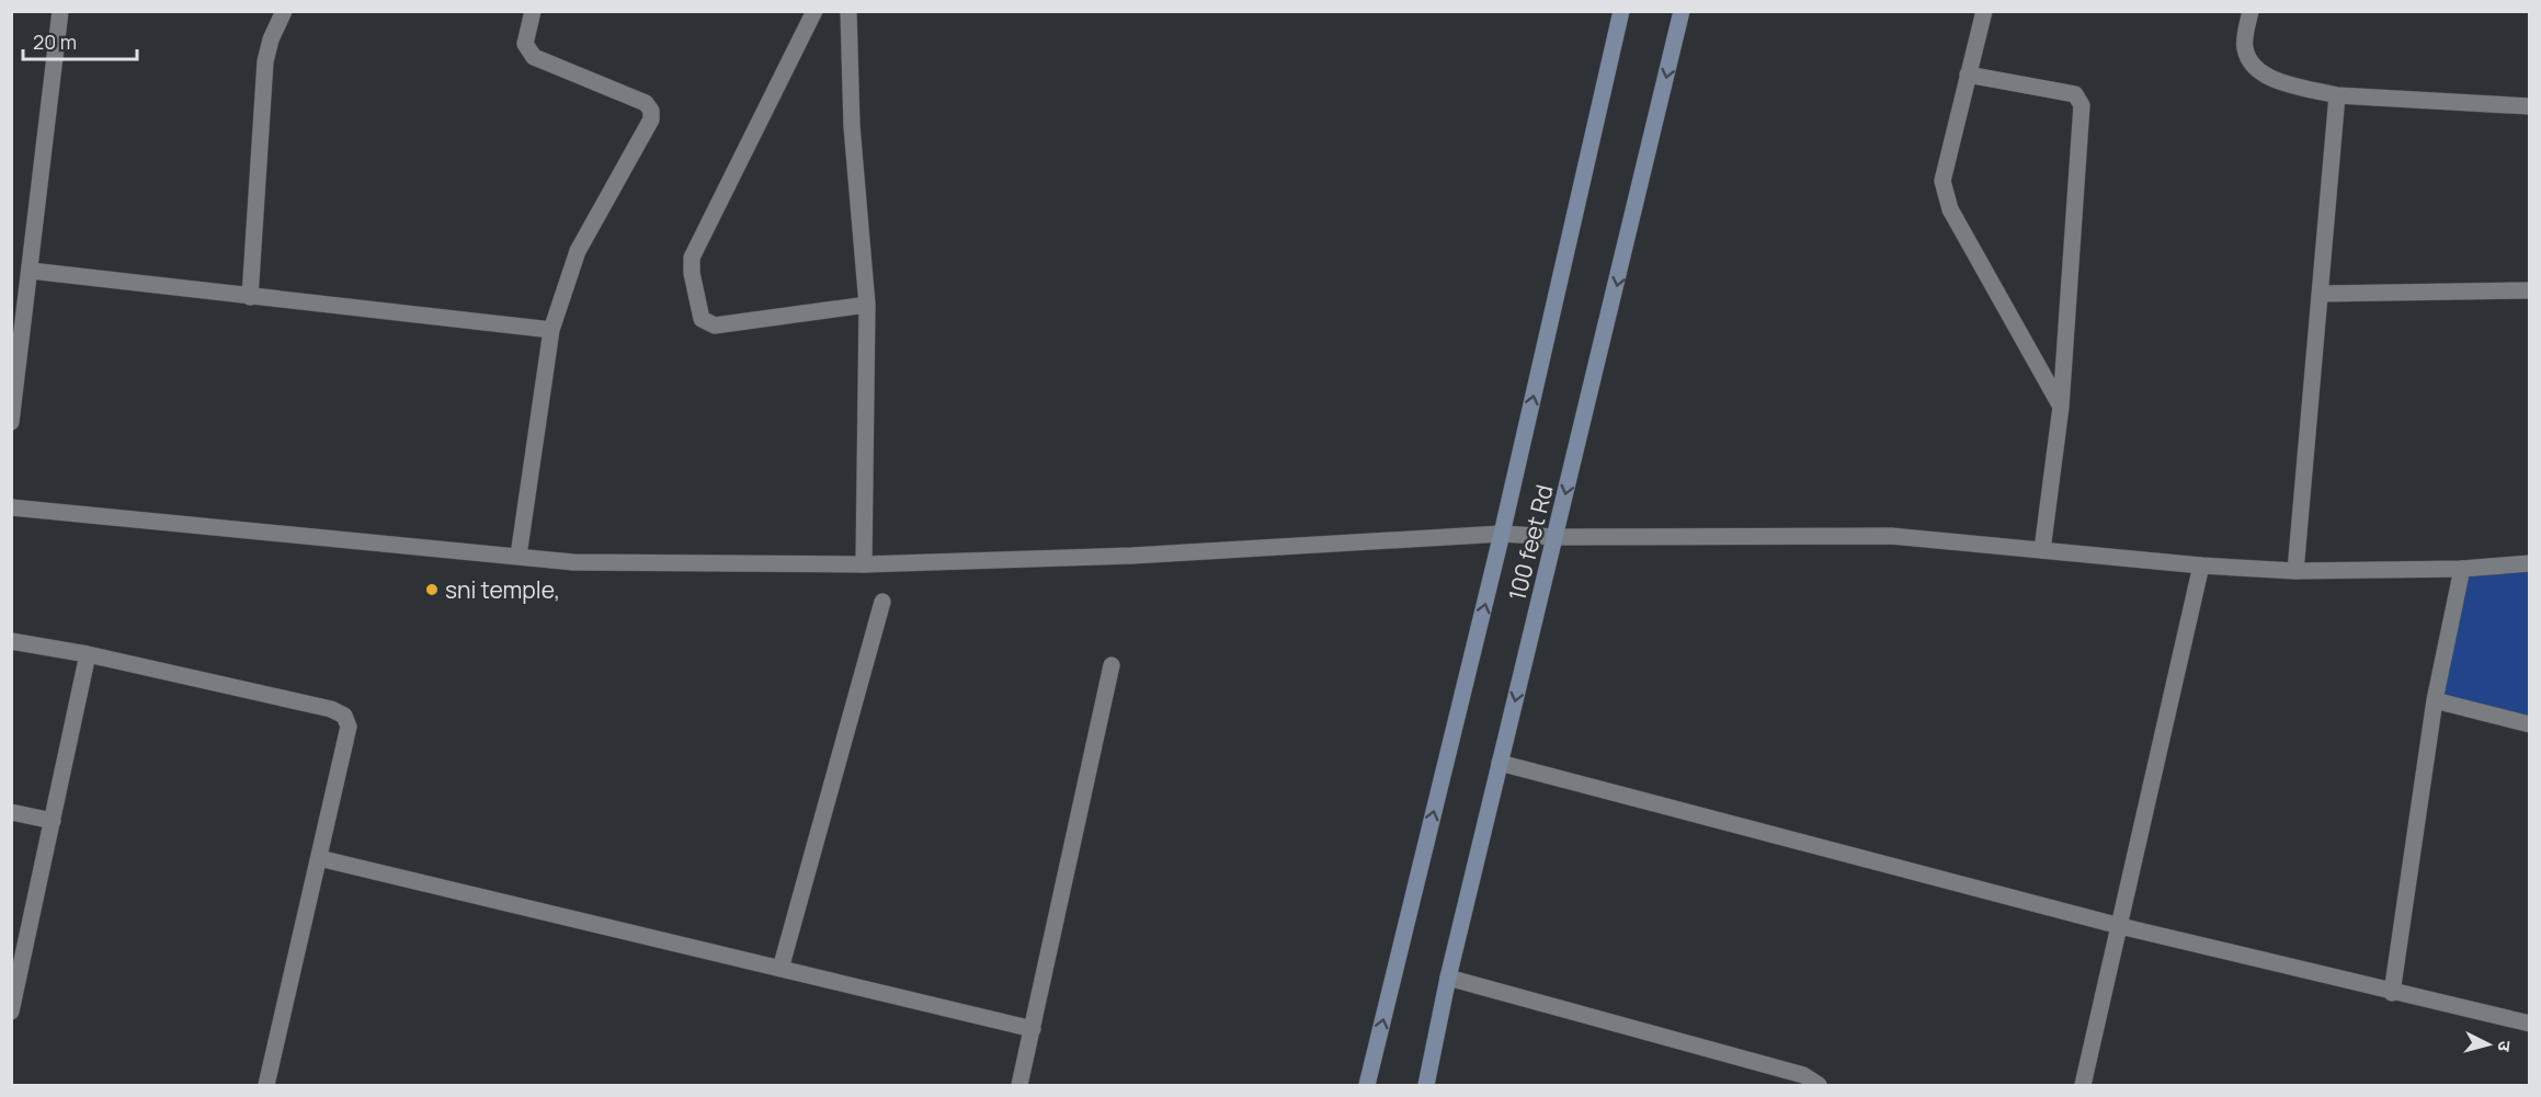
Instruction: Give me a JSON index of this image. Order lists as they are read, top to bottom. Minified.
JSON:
{"streets":{"main road":["100 feet Rd"]},"places":["sni temple,"],"scale_bar":"20 m","north":"right"}
